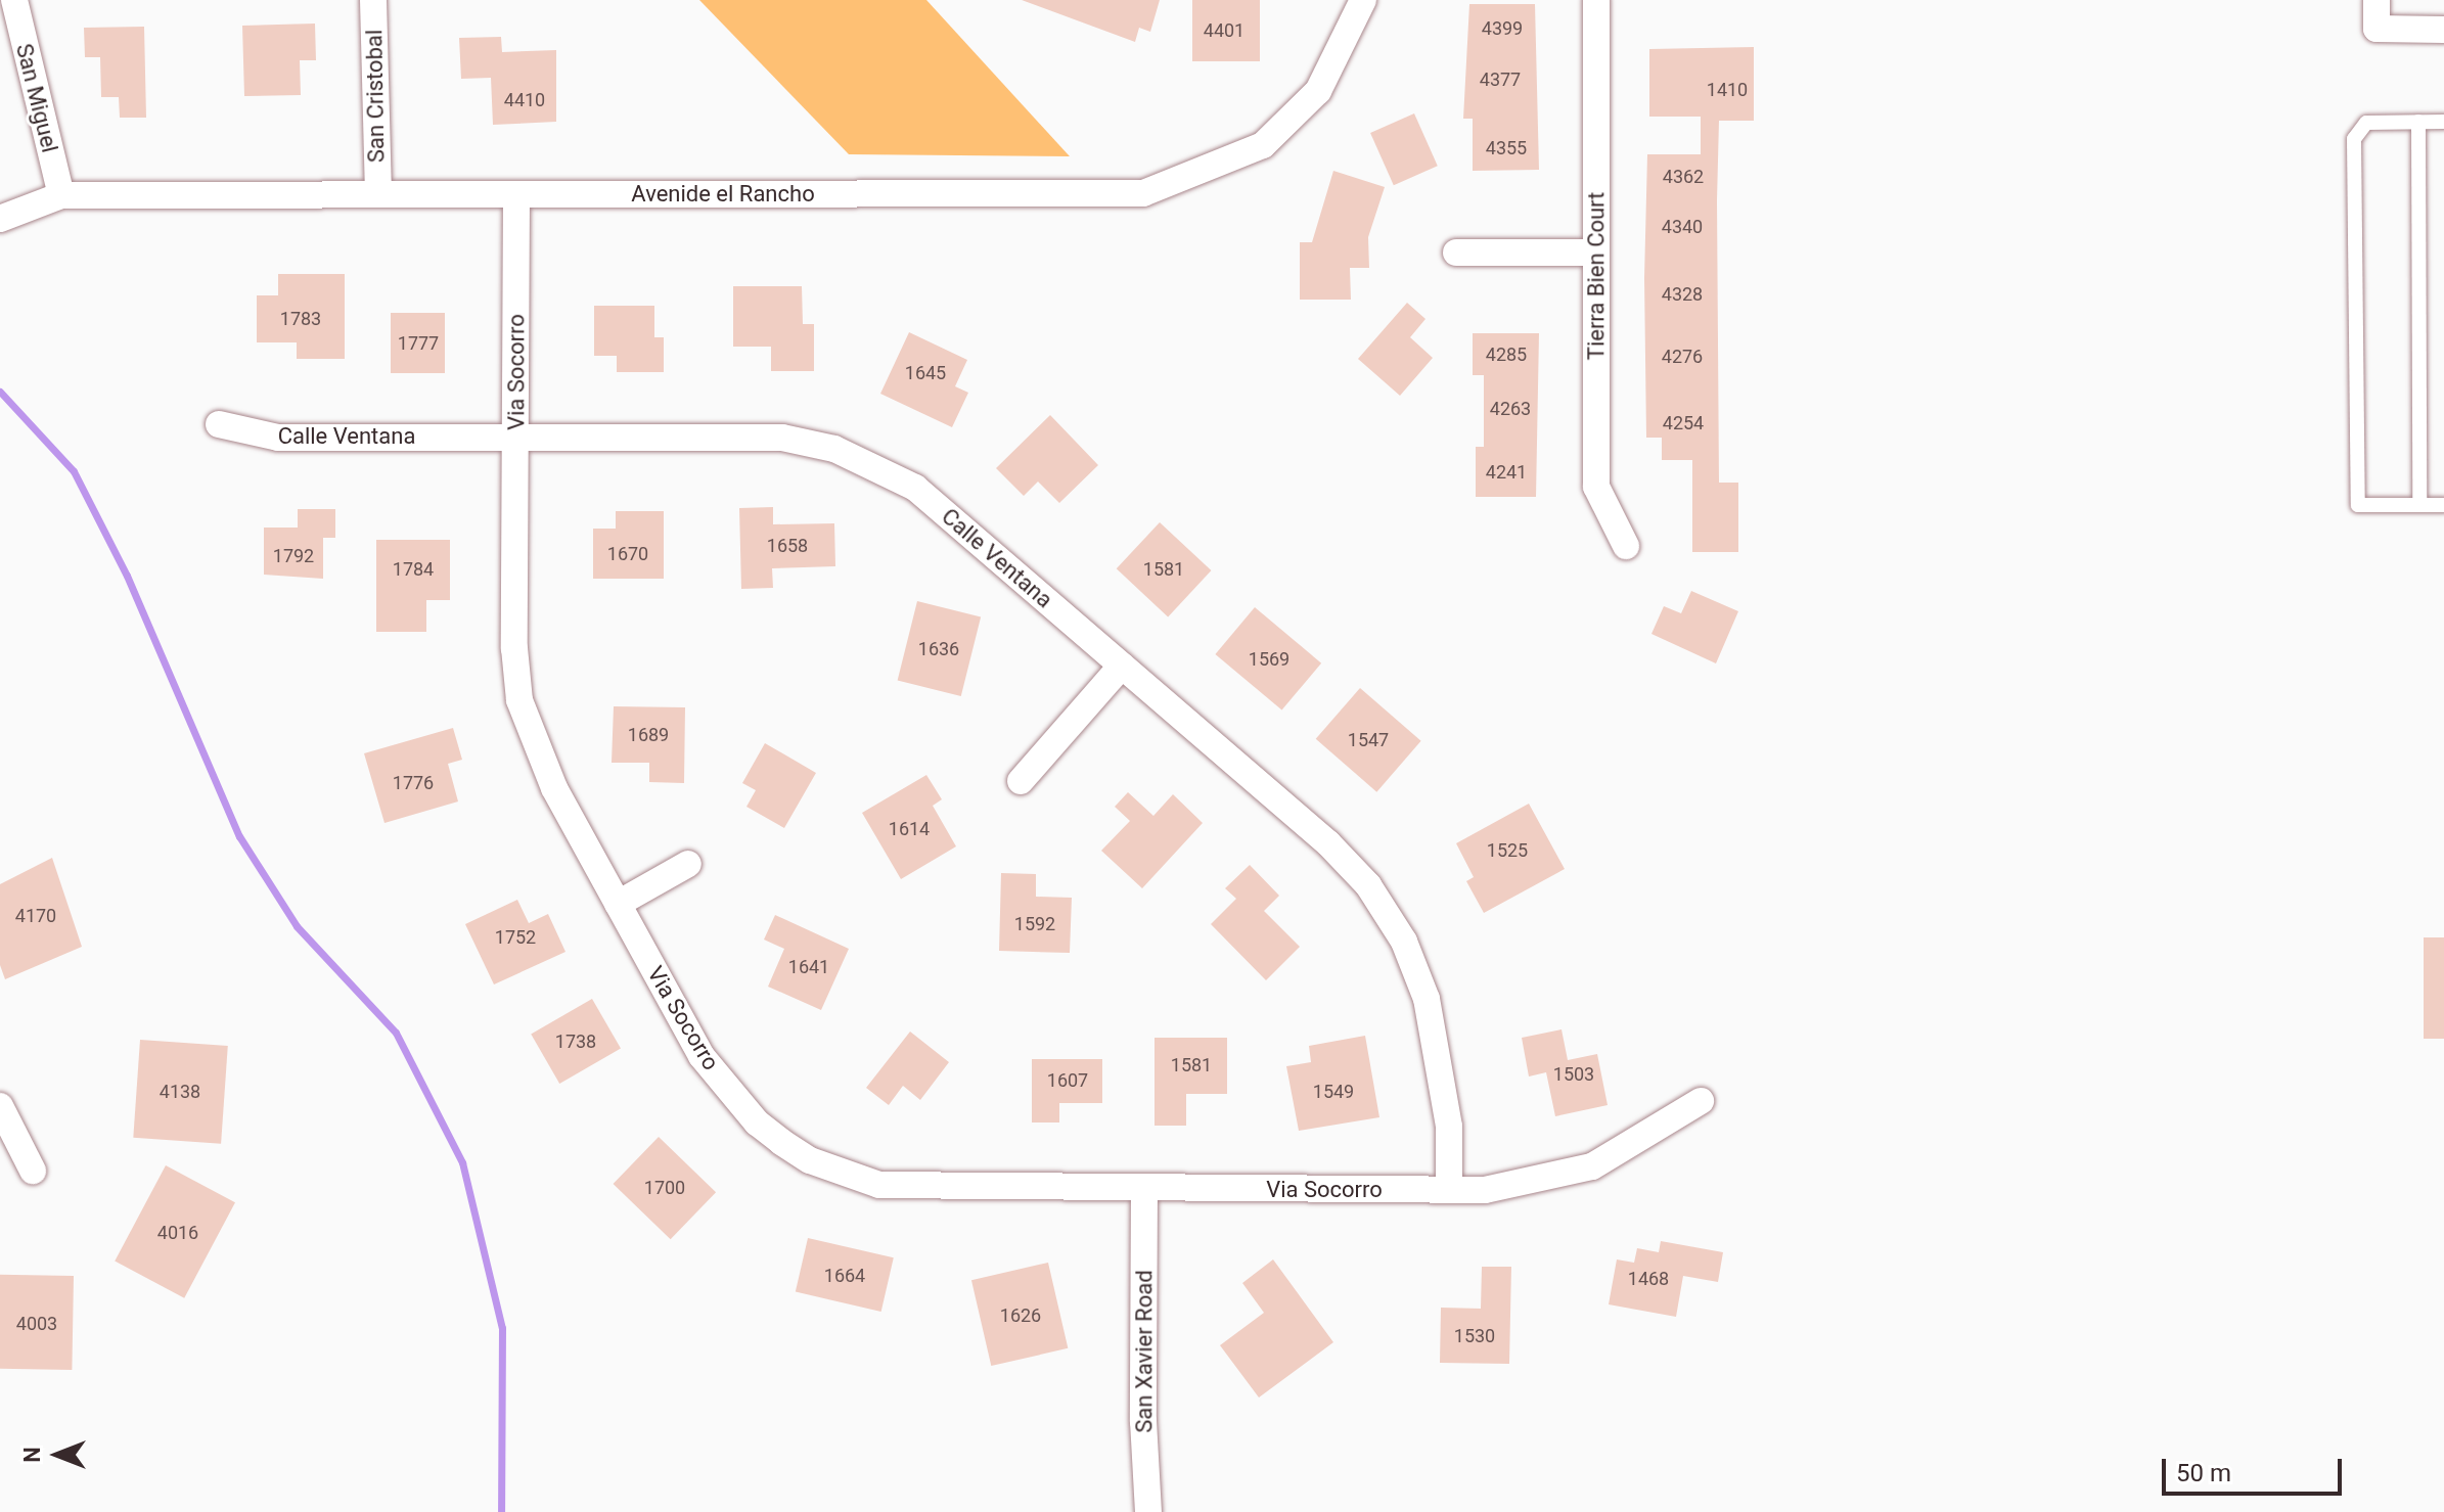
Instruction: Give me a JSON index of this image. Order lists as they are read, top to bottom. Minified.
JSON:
{"streets":{"street":["San Cristobal","San Miguel","Avenide el Rancho","Tierra Bien Court","Via Socorro","Calle Ventana","San Xavier Road"]},"crossings":[["San Cristobal","Avenide el Rancho"],["San Miguel","Avenide el Rancho"],["Avenide el Rancho","Via Socorro"],["Via Socorro","Calle Ventana"],["Via Socorro","San Xavier Road"]],"house_numbers":["4399","4401","4377","1410","4410","4355","4362","4340","4328","1783","1777","4285","4276","1645","4263","4254","4241","1658","1670","1792","1784","1581","1636","1569","1689","1547","1776","1614","1525","4170","1592","1752","1641","1738","1581","1503","1607","4138","1549","1700","4016","1664","1468","1626","4003","1530"],"scale_bar":"50 m","north":"left"}
